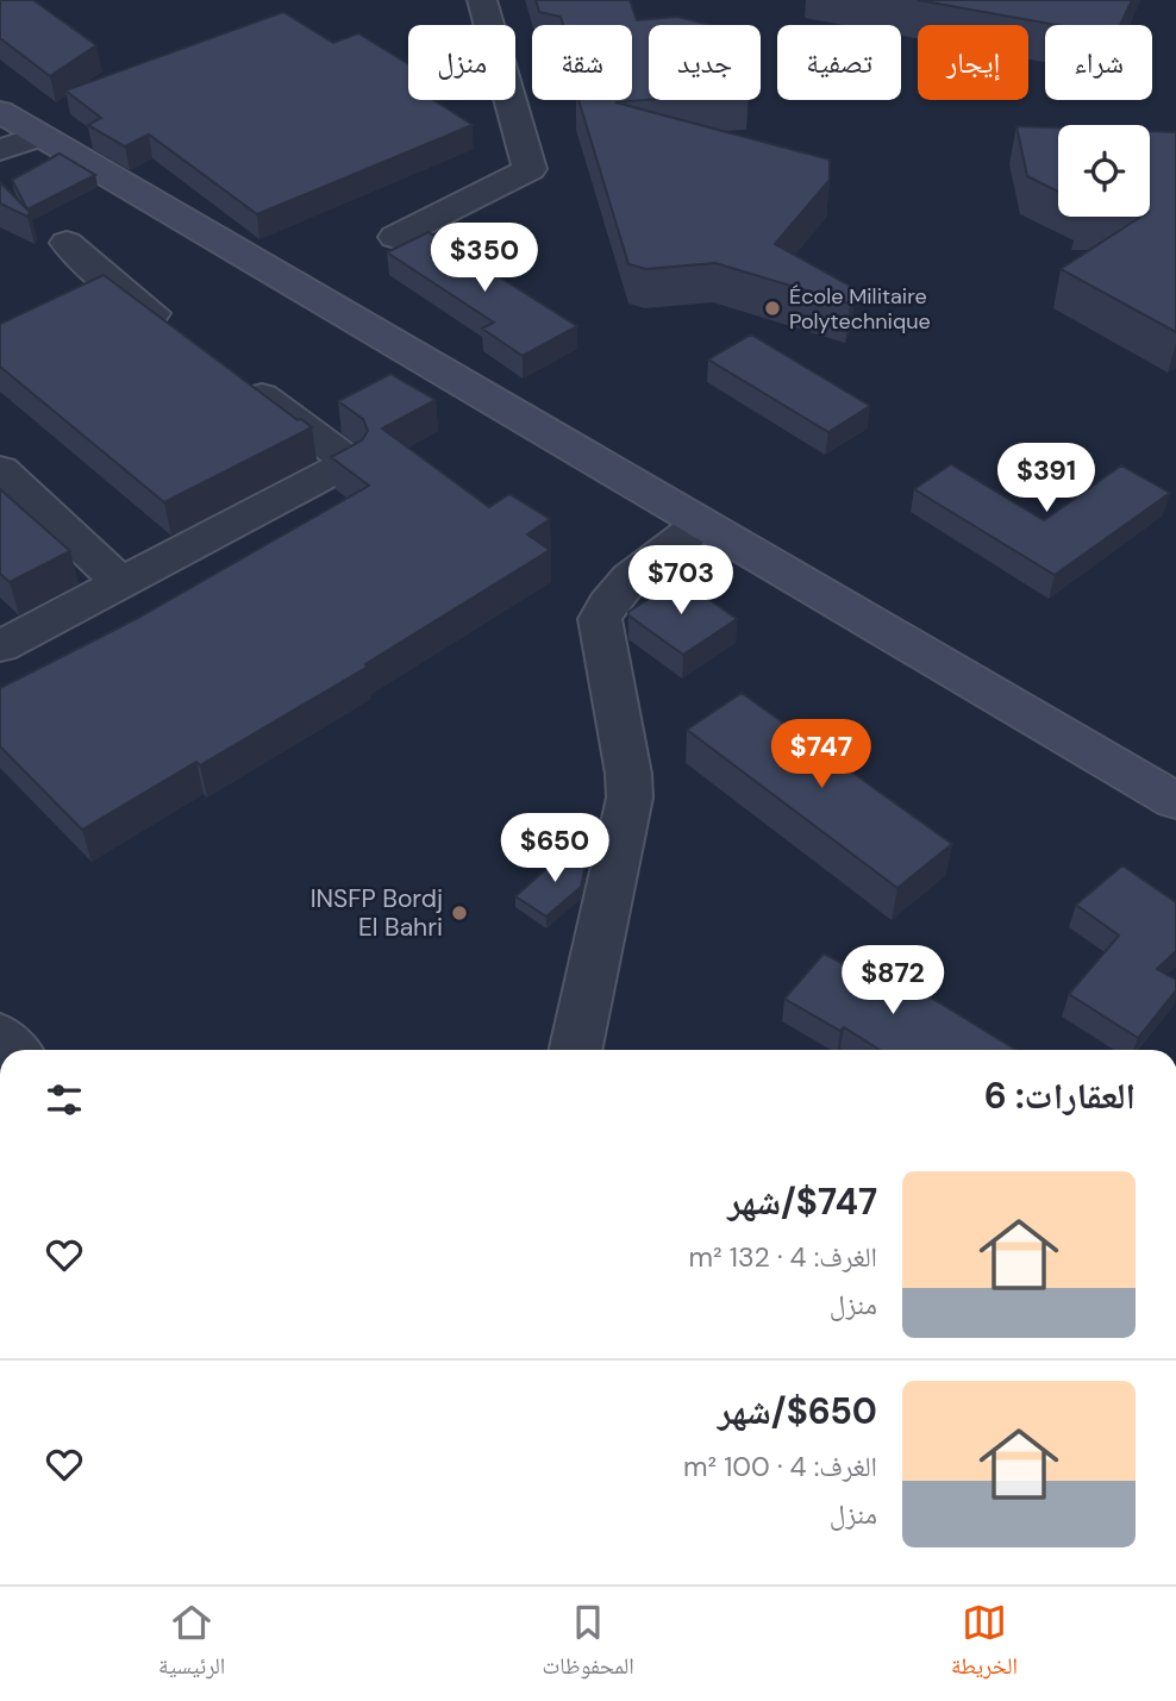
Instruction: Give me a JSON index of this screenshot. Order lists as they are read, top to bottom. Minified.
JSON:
{"places":["École Militaire Polytechnique","INSFP Bordj El Bahri"],"page":{"chip":["شراء","إيجار","تصفية","جديد","شقة","منزل"],"price":["$350","$391","$703","$747","$650","$872"],"heading":"العقارات: 6","list":[{"name":"$747/شهر","note":"الغرف: 4 · 132 m² · منزل"},{"name":"$650/شهر","note":"الغرف: 4 · 100 m² · منزل"}],"tabs":["الخريطة","المحفوظات","الرئيسية"]}}
